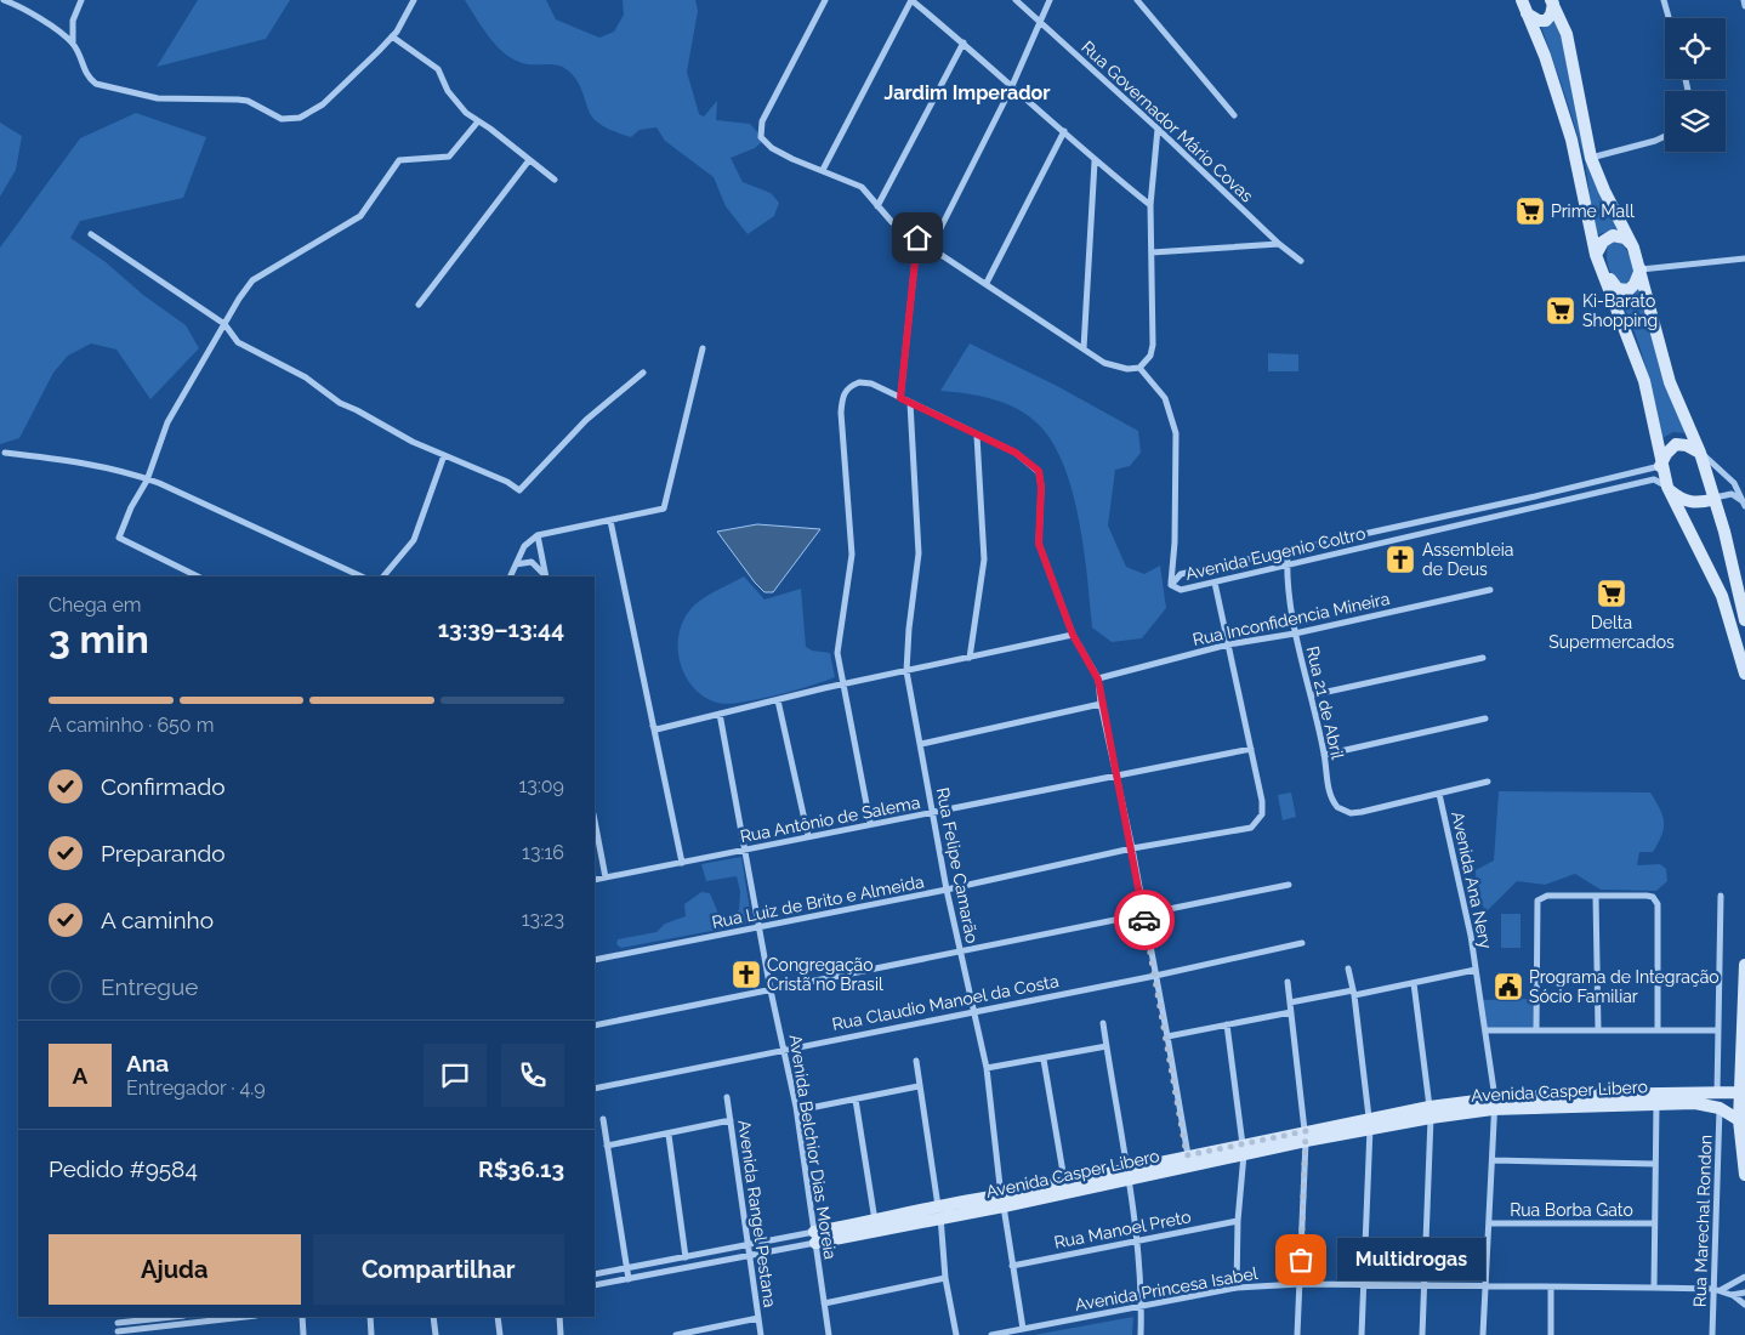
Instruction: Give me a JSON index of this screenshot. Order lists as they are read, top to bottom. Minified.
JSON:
{"streets":{"main road":["Avenida Casper Libero"],"street":["Rua Governador Mário Covas","Avenida Eugenio Coltro","Rua Inconfidencia Mineira","Rua 21 de Abril","Rua Antônio de Salema","Rua Felipe Camarão","Avenida Ana Nery","Rua Luiz de Brito e Almeida","Rua Claudio Manoel da Costa","Avenida Belchior Dias Moreia","Rua Borba Gato","Avenida Rangel Pestana","Rua Marechal Rondon","Rua Manoel Preto","Avenida Princesa Isabel"]},"crossings":[["Avenida Eugenio Coltro","Rua 21 de Abril"],["Rua Inconfidencia Mineira","Rua 21 de Abril"],["Rua 21 de Abril","Avenida Ana Nery"],["Rua Antônio de Salema","Rua Felipe Camarão"],["Rua Antônio de Salema","Rua Luiz de Brito e Almeida"],["Rua Antônio de Salema","Avenida Belchior Dias Moreia"],["Rua Felipe Camarão","Rua Luiz de Brito e Almeida"],["Rua Felipe Camarão","Rua Claudio Manoel da Costa"],["Rua Felipe Camarão","Avenida Casper Libero"],["Rua Felipe Camarão","Rua Manoel Preto"],["Rua Felipe Camarão","Avenida Princesa Isabel"],["Avenida Ana Nery","Avenida Casper Libero"],["Avenida Ana Nery","Rua Borba Gato"],["Avenida Ana Nery","Avenida Princesa Isabel"],["Rua Luiz de Brito e Almeida","Avenida Belchior Dias Moreia"],["Rua Claudio Manoel da Costa","Avenida Belchior Dias Moreia"],["Avenida Casper Libero","Avenida Belchior Dias Moreia"],["Avenida Casper Libero","Avenida Rangel Pestana"],["Avenida Casper Libero","Rua Marechal Rondon"],["Rua Marechal Rondon","Avenida Princesa Isabel"]],"districts":["Jardim Imperador"],"places":{"supermarket":["Prime Mall","Ki-Barato Shopping","Delta Supermercados"],"church":["Assembleia de Deus","Congregação Cristã no Brasil"],"public building":["Programa de Integração Sócio Familiar"],"other":["Multidrogas"]},"page":{"heading":["3 min","Chega em","13:39–13:44"],"panel":["Ana","Entregador · 4.9","Pedido #9584","R$36.13"],"bar":"A caminho · 650 m","list":[["Confirmado","13:09"],["Preparando","13:16"],["A caminho","13:23"],"Entregue"],"round":"A","buttons":["Ajuda","Compartilhar"],"bubble":"Multidrogas"}}
